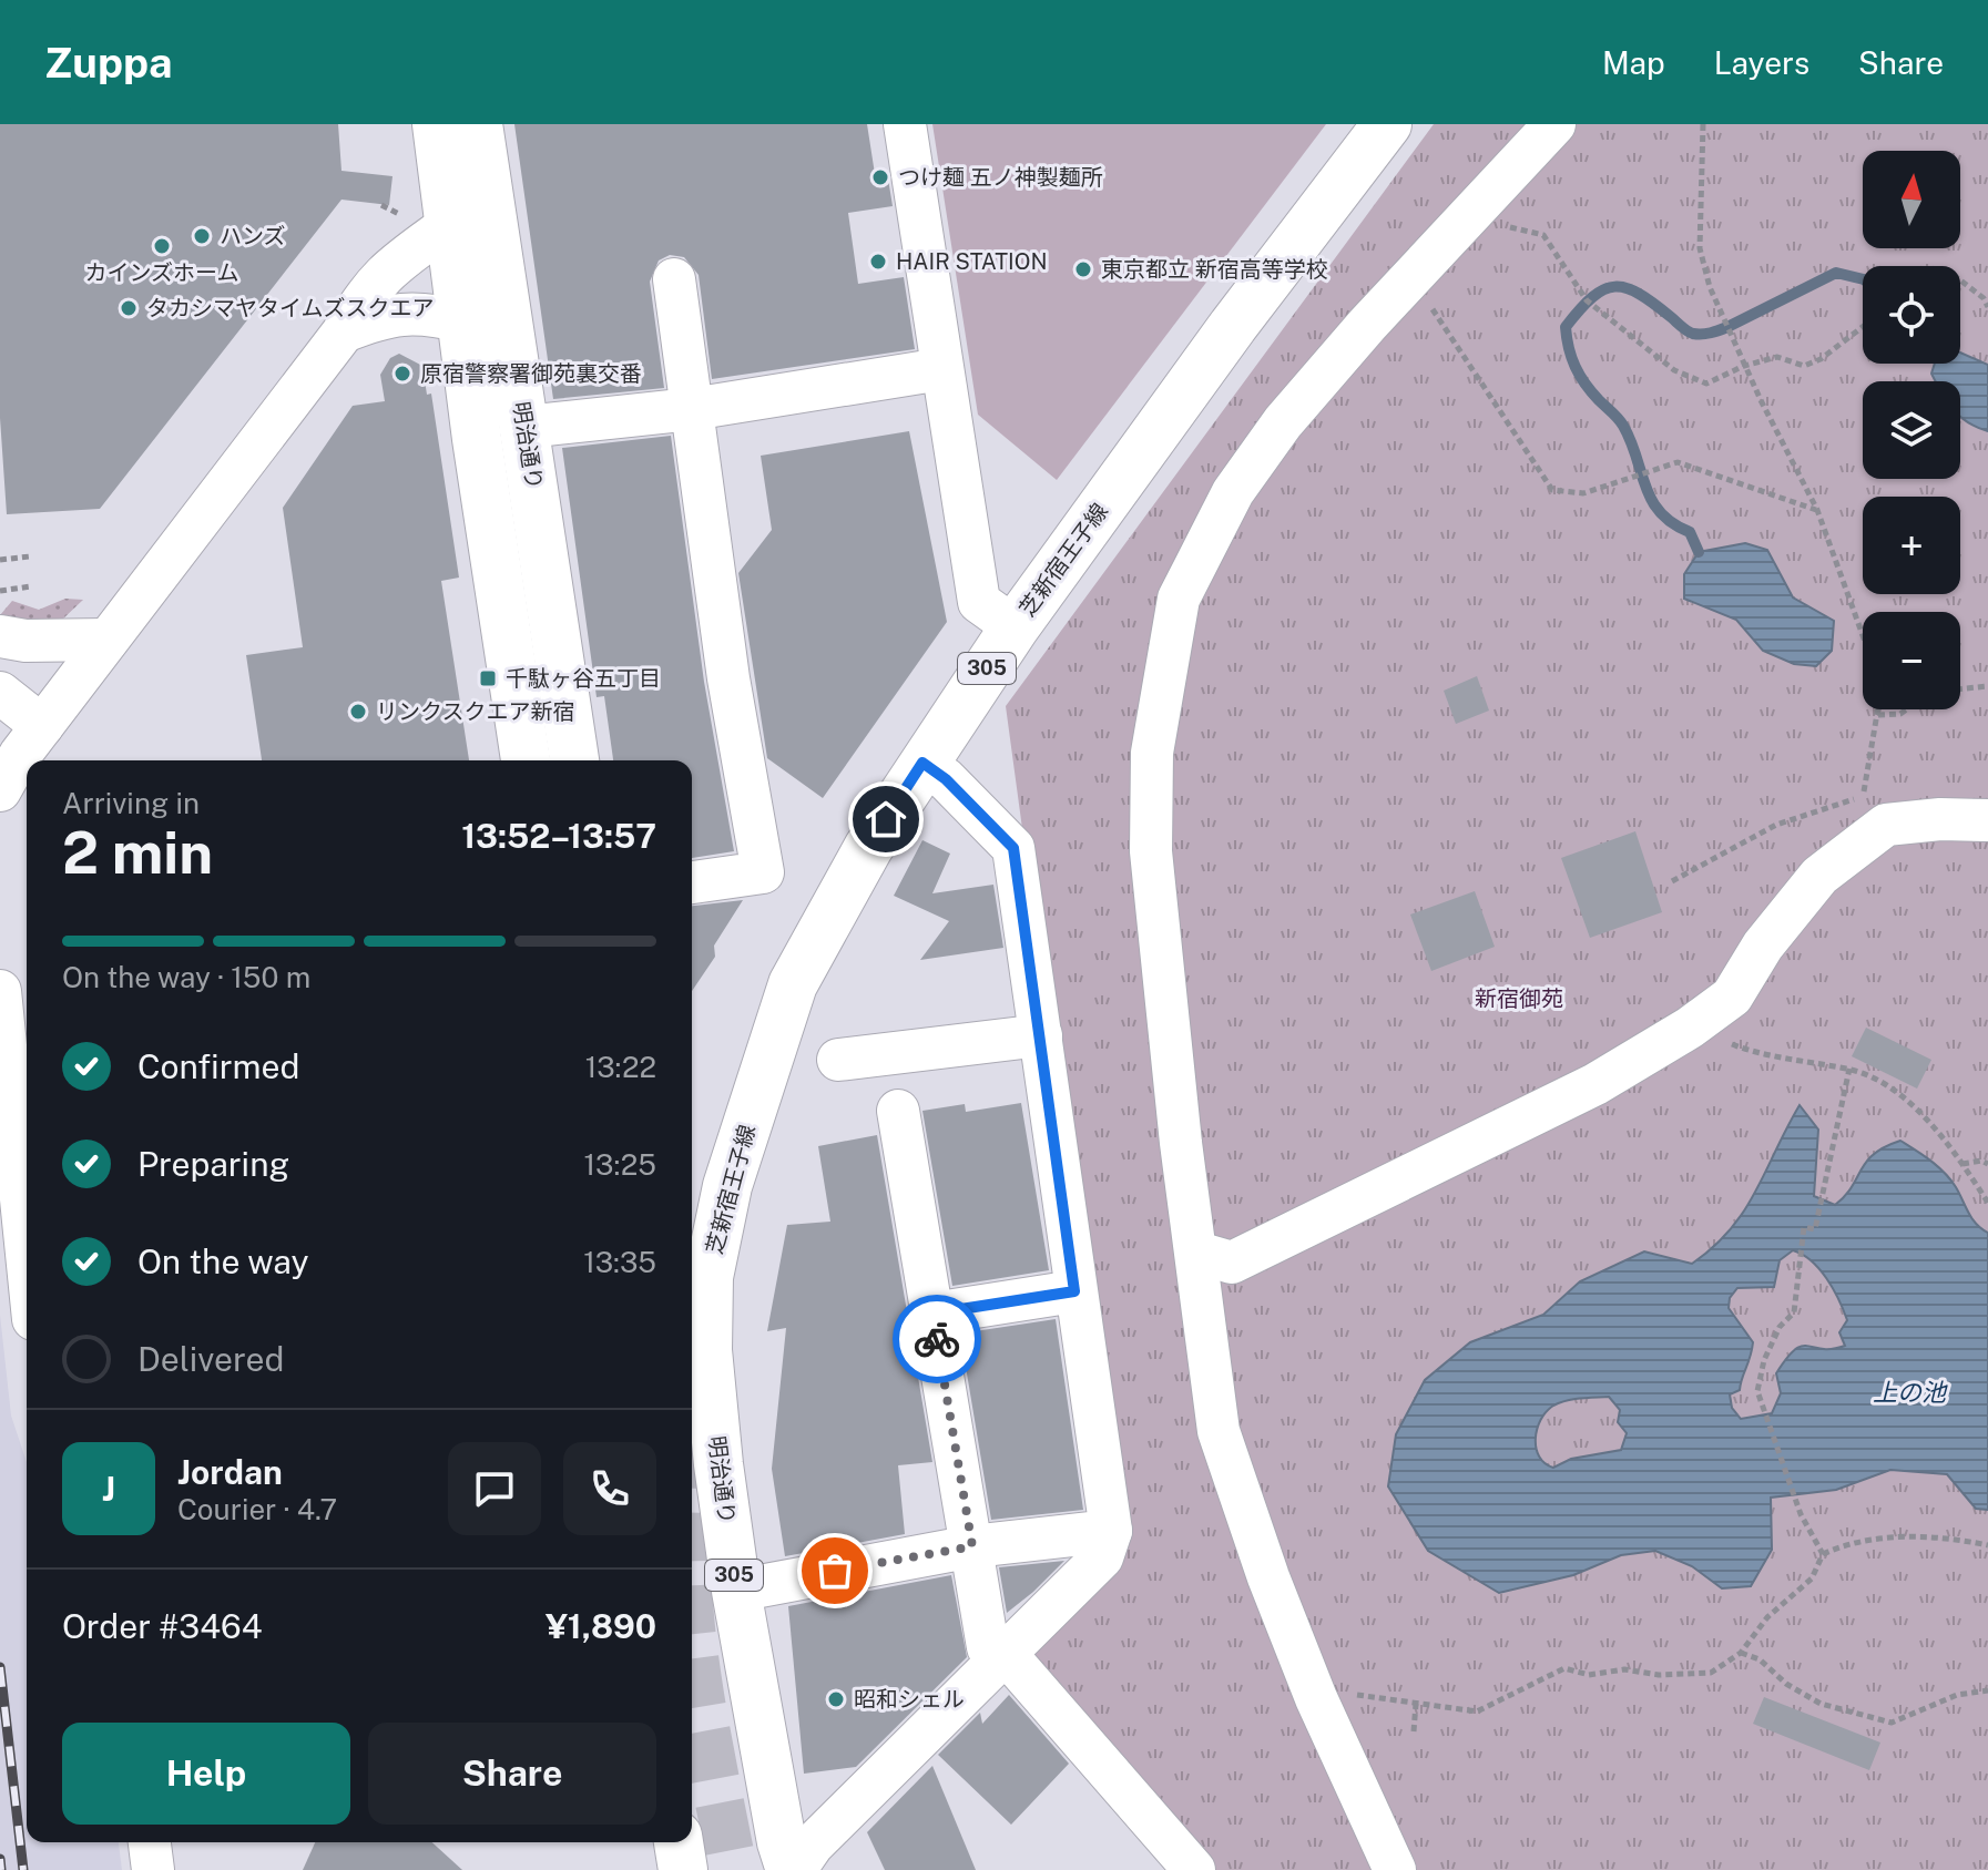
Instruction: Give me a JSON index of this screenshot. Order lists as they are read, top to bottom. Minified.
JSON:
{"streets":{"main road":["明治通り","芝新宿王子線","305"]},"crossings":[["明治通り","芝新宿王子線"]],"water":["上の池"],"parks":["新宿御苑"],"places":{"other":["つけ麺 五ノ神製麺所","ハンズ","カインズホーム","HAIR STATION","東京都立 新宿高等学校","タカシマヤタイムズスクエア","原宿警察署御苑裏交番","リンクスクエア新宿","昭和シェル"],"transit":["千駄ヶ谷五丁目"]},"north":"top","page":{"header":"Zuppa","nav":["Map","Layers","Share"],"map_buttons":["+","−"],"heading":["2 min","Arriving in","13:52–13:57"],"panel":["Jordan","Courier · 4.7","Order #3464","¥1,890"],"bar":"On the way · 150 m","list":[["Confirmed","13:22"],["Preparing","13:25"],["On the way","13:35"],"Delivered"],"round":"J","buttons":["Help","Share"]}}
